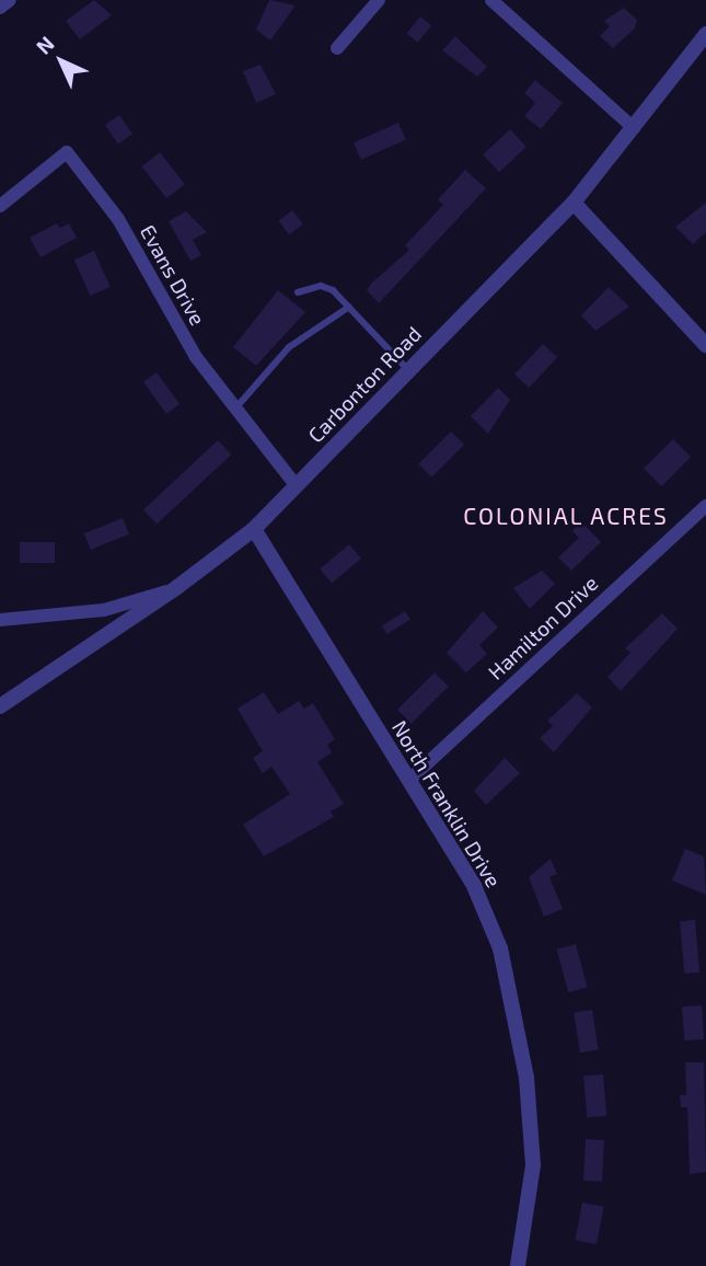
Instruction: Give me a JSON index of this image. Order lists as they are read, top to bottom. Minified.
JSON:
{"streets":{"street":["Evans Drive","Carbonton Road","Hamilton Drive","North Franklin Drive"]},"crossings":[["Evans Drive","Carbonton Road"],["Carbonton Road","North Franklin Drive"],["Hamilton Drive","North Franklin Drive"]],"districts":["COLONIAL ACRES"],"north":"top left"}
